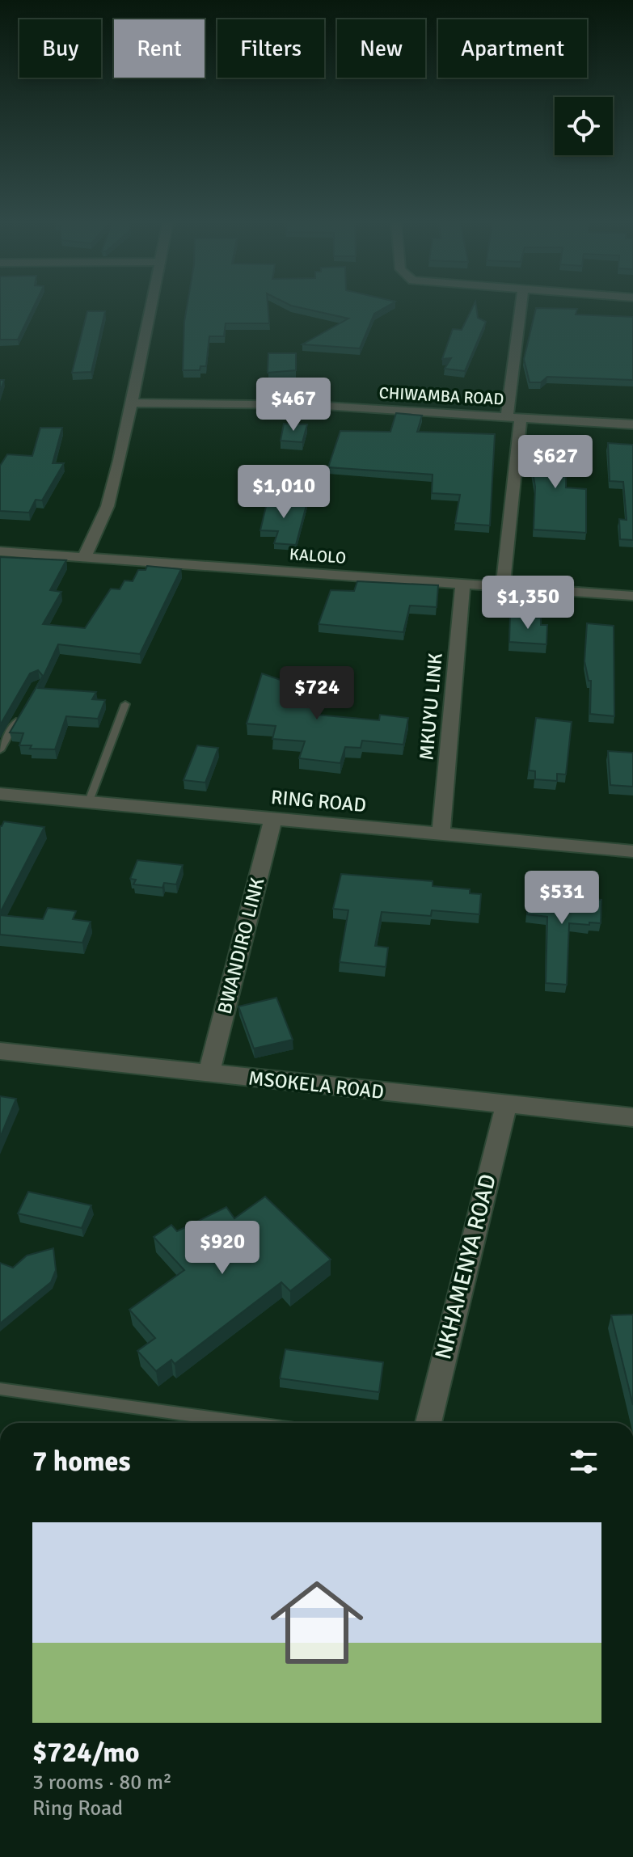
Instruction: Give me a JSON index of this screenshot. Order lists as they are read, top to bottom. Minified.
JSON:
{"streets":{"street":["CHIWAMBA ROAD","KALOLO","MKUYU LINK","RING ROAD","BWANDIRO LINK","MSOKELA ROAD","NKHAMENYA ROAD"]},"crossings":[["KALOLO","MKUYU LINK"],["MKUYU LINK","RING ROAD"],["RING ROAD","BWANDIRO LINK"],["BWANDIRO LINK","MSOKELA ROAD"],["MSOKELA ROAD","NKHAMENYA ROAD"]],"page":{"chip":["Buy","Rent","Filters","New","Apartment"],"price":["$467","$627","$1,010","$1,350","$724","$531","$920"],"heading":"7 homes","list":[{"name":"$724/mo","note":"3 rooms · 80 m² · Ring Road"}]}}
